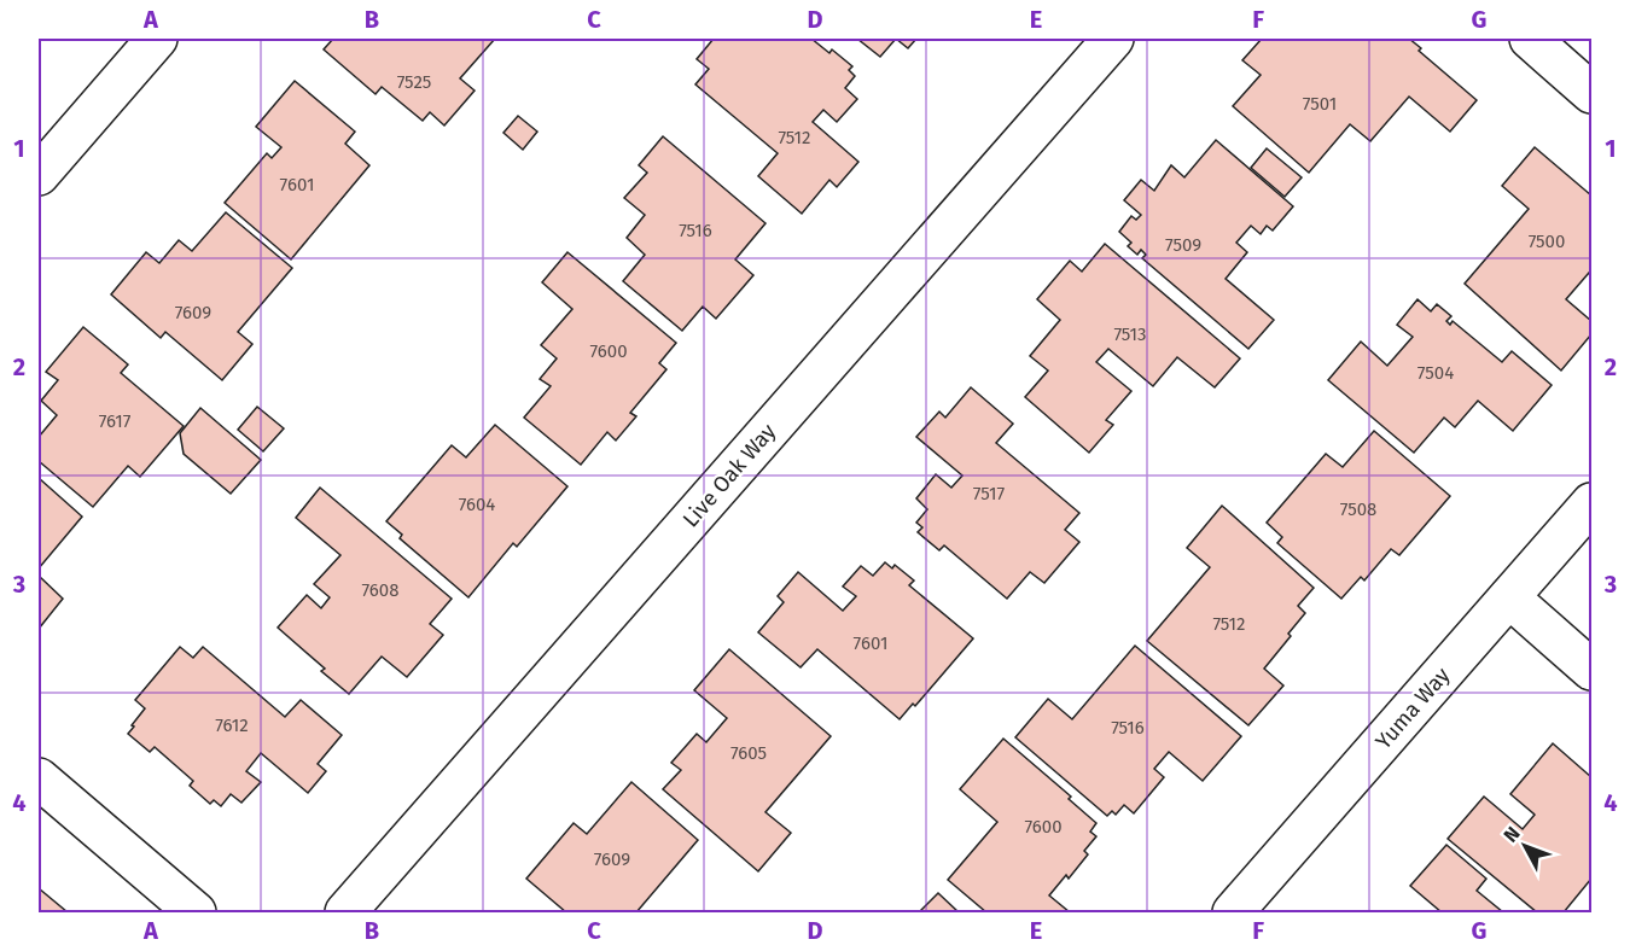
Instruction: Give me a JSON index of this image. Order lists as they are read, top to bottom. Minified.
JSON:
{"streets":{"street":["Live Oak Way","Yuma Way"]},"house_numbers":["7525","7501","7512","7601","7516","7500","7509","7609","7513","7600","7504","7617","7517","7604","7508","7608","7512","7601","7612","7516","7605","7600","7609"],"north":"top left","grid":{"columns":["A","B","C","D","E","F","G"],"rows":["1","2","3","4"]}}
